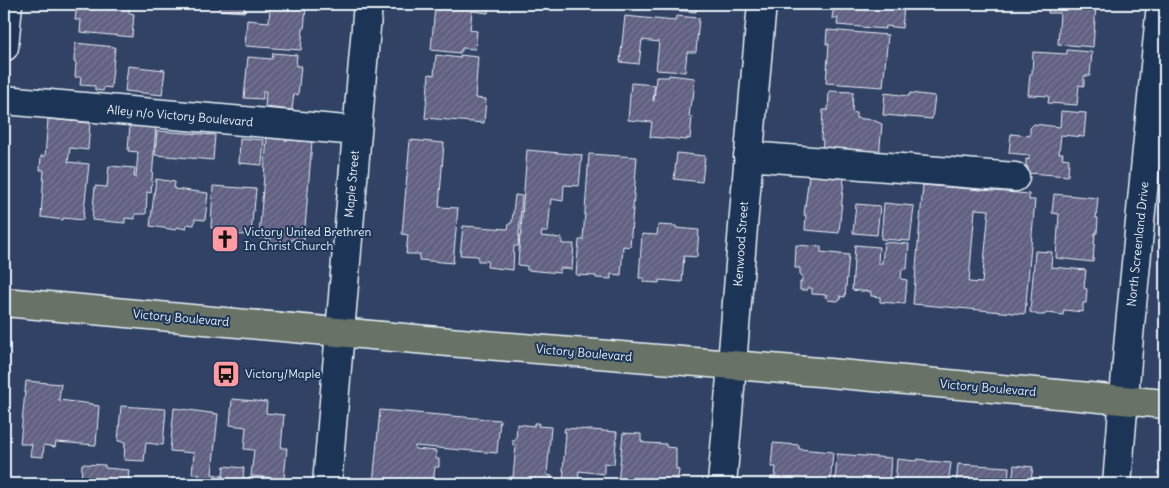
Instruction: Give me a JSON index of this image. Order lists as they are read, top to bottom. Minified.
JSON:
{"streets":{"main road":["Victory Boulevard"],"street":["Alley n/o Victory Boulevard","Maple Street","Kenwood Street","North Screenland Drive"]},"crossings":[["Alley n/o Victory Boulevard","Maple Street"],["Maple Street","Victory Boulevard"],["Kenwood Street","Victory Boulevard"],["North Screenland Drive","Victory Boulevard"]],"places":{"church":["Victory United Brethren In Christ Church"],"bus stop":["Victory/Maple"]}}
